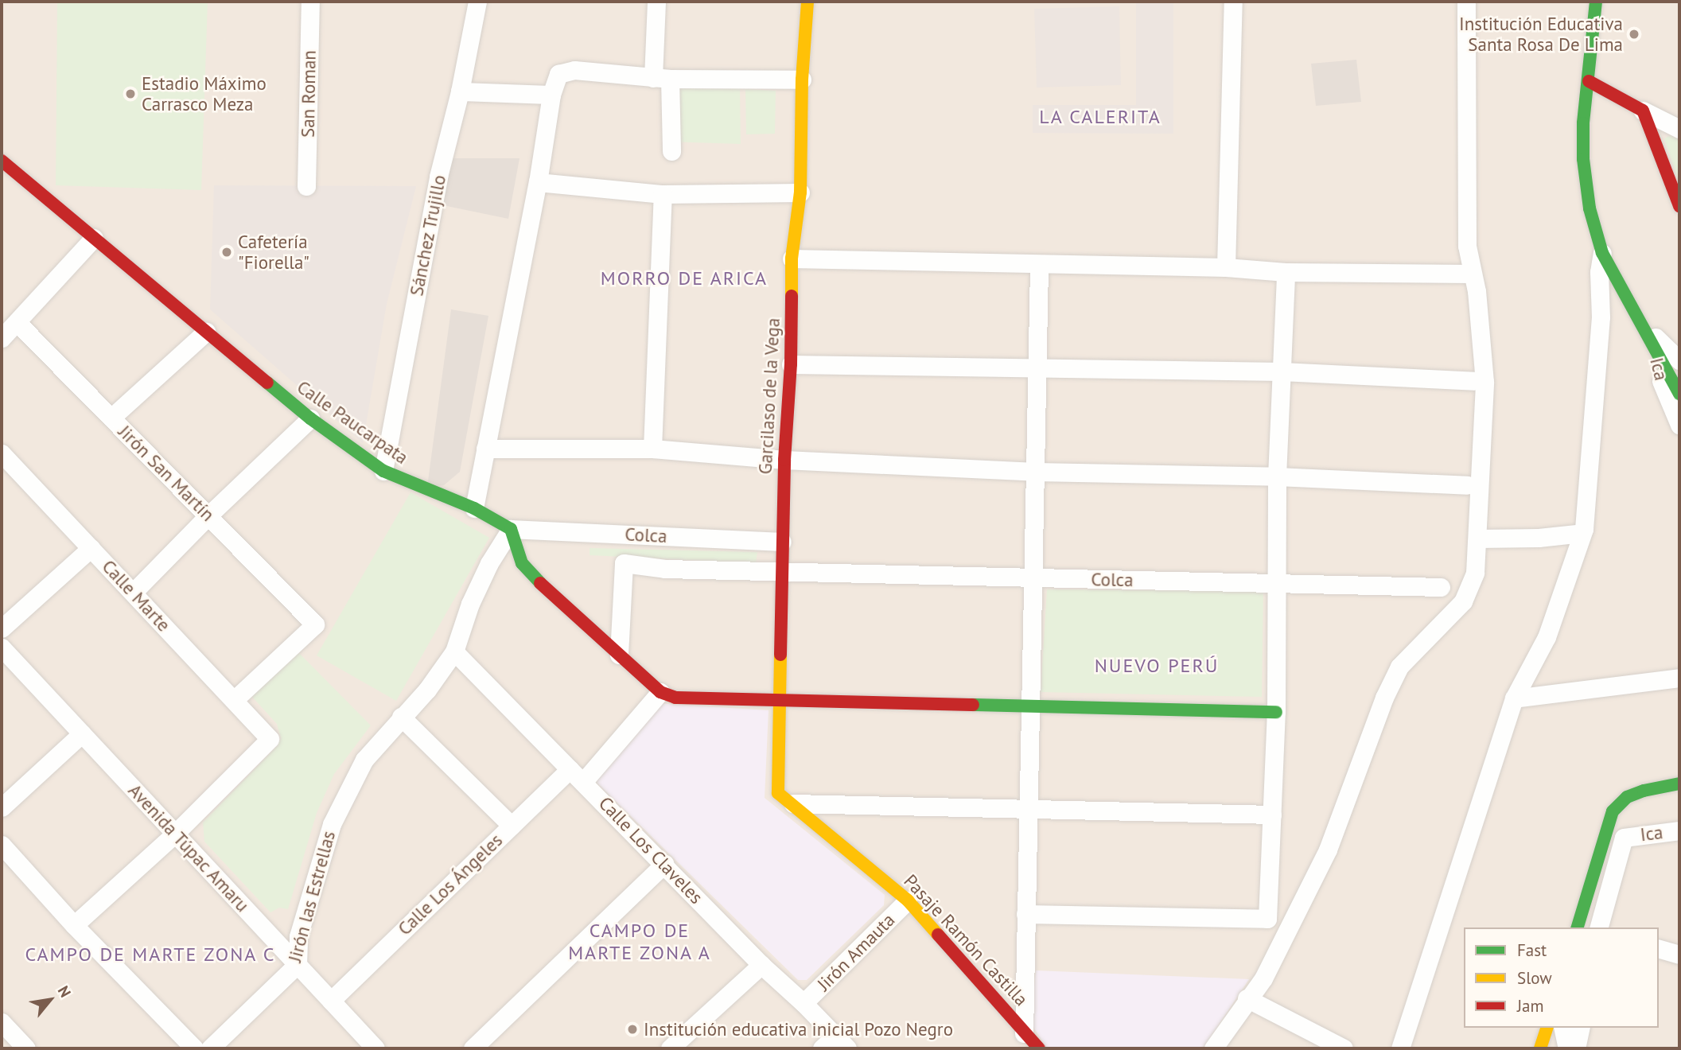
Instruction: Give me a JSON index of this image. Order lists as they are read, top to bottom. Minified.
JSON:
{"streets":{"street":["San Roman","Sánchez Trujillo","Ica","Garcilaso de la Vega","Calle Paucarpata","Jirón San Martín","Colca","Calle Marte","Avenida Túpac Amaru","Calle Los Claveles","Calle Los Ángeles","Jirón las Estrellas","Pasaje Ramón Castilla","Jirón Amauta"]},"crossings":[["Sánchez Trujillo","Calle Paucarpata"],["Garcilaso de la Vega","Colca"],["Garcilaso de la Vega","Pasaje Ramón Castilla"],["Calle Paucarpata","Colca"],["Calle Paucarpata","Jirón las Estrellas"],["Jirón San Martín","Calle Marte"],["Colca","Jirón las Estrellas"],["Calle Marte","Avenida Túpac Amaru"],["Avenida Túpac Amaru","Calle Los Ángeles"],["Avenida Túpac Amaru","Jirón las Estrellas"],["Calle Los Claveles","Calle Los Ángeles"],["Calle Los Claveles","Jirón las Estrellas"],["Calle Los Claveles","Jirón Amauta"],["Pasaje Ramón Castilla","Jirón Amauta"]],"districts":["LA CALERITA","MORRO DE ARICA","NUEVO PERÚ","CAMPO DE MARTE ZONA A","CAMPO DE MARTE ZONA C"],"places":["Institución Educativa Santa Rosa De Lima","Estadio Máximo Carrasco Meza","Cafetería \"Fiorella\"","Institución educativa inicial Pozo Negro"],"legend":["Fast","Slow","Jam"],"north":"top right"}
